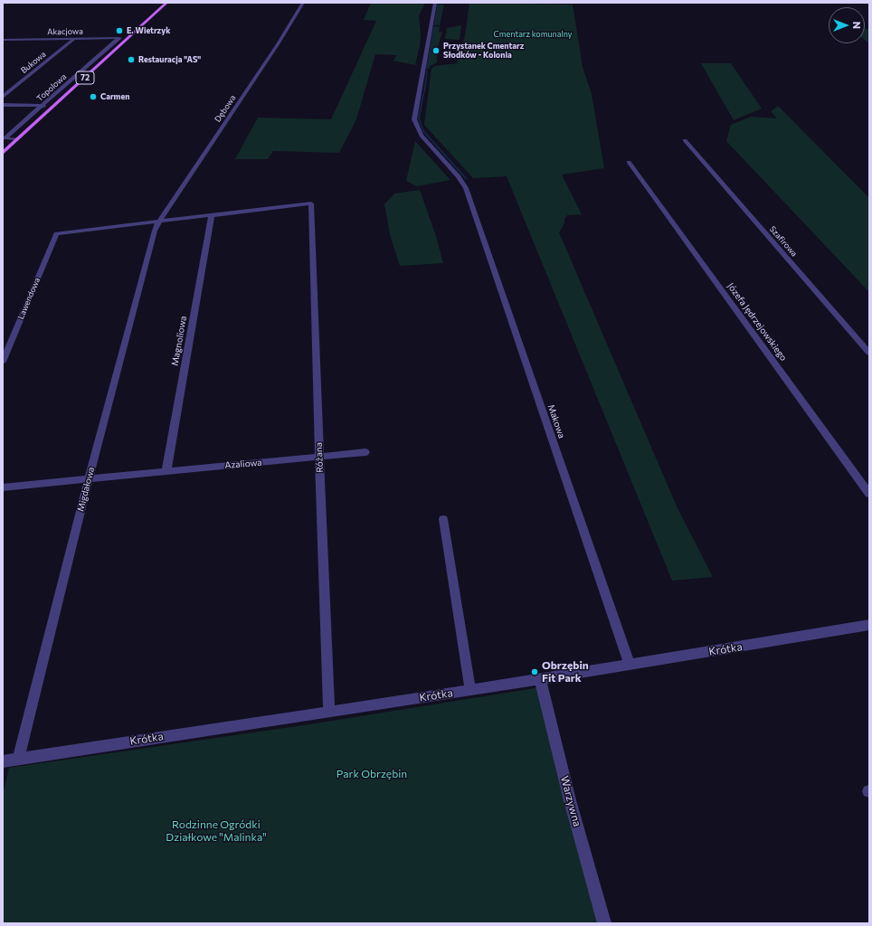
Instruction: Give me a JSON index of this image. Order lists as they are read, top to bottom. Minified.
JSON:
{"streets":{"main road":["72"],"street":["Akacjowa","Bukowa","Topolowa","Dębowa","Szafirowa","Lawendowa","Józefa Jędrzejowskiego","Magnoliowa","Makowa","Różana","Azaliowa","Migdałowa","Krótka","Warzywna"]},"crossings":[["Akacjowa","Bukowa"],["Akacjowa","72"],["Akacjowa","Topolowa"],["72","Topolowa"],["Dębowa","Lawendowa"],["Dębowa","Migdałowa"],["Lawendowa","Migdałowa"],["Magnoliowa","Różana"],["Magnoliowa","Azaliowa"],["Makowa","Krótka"],["Różana","Azaliowa"],["Różana","Krótka"],["Azaliowa","Migdałowa"],["Migdałowa","Krótka"],["Krótka","Warzywna"]],"parks":["Cmentarz komunalny","Park Obrzębin","Rodzinne Ogródki Działkowe \"Malinka\""],"places":["E. Wietrzyk","Przystanek Cmentarz Słodków - Kolonia","Restauracja \"AS\"","Carmen","Obrzębin Fit Park"],"north":"right"}
